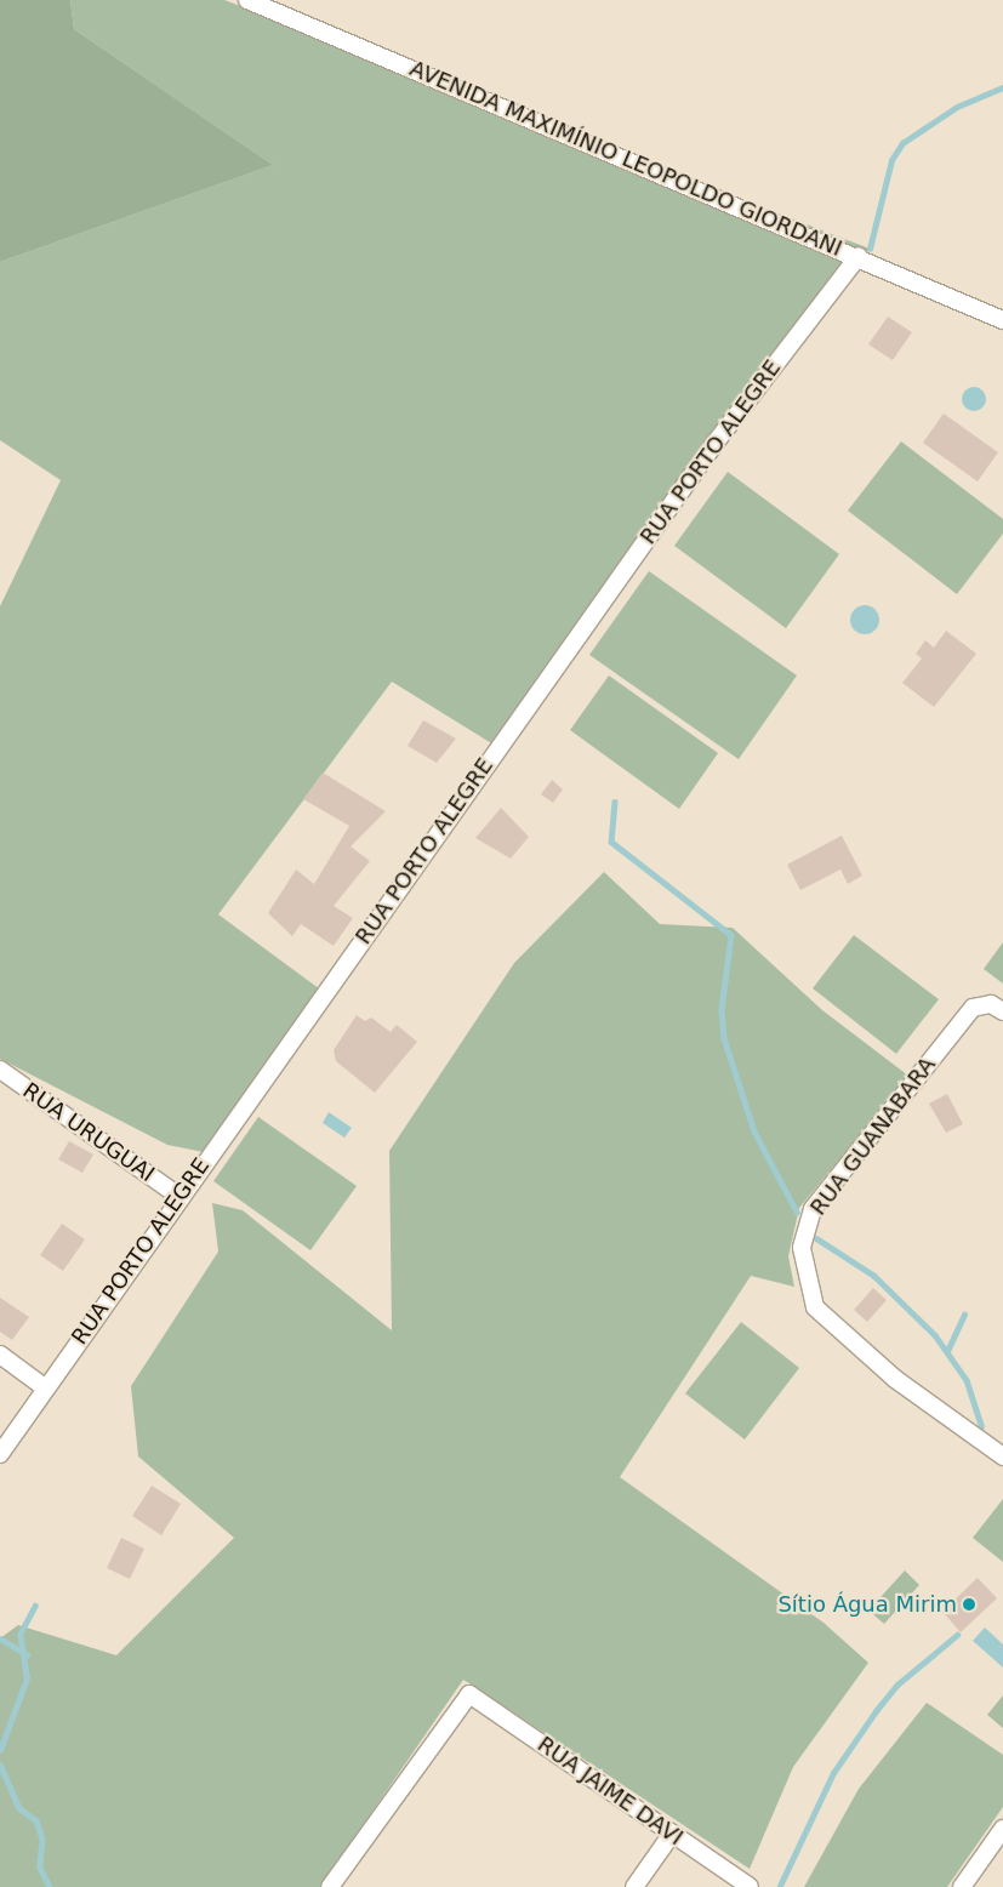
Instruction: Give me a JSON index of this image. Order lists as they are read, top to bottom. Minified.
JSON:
{"streets":{"street":["AVENIDA MAXIMÍNIO LEOPOLDO GIORDANI","RUA PORTO ALEGRE","RUA URUGUAI","RUA GUANABARA","RUA JAIME DAVI"]},"crossings":[["AVENIDA MAXIMÍNIO LEOPOLDO GIORDANI","RUA PORTO ALEGRE"],["RUA PORTO ALEGRE","RUA URUGUAI"]],"places":["Sítio Água Mirim"]}
